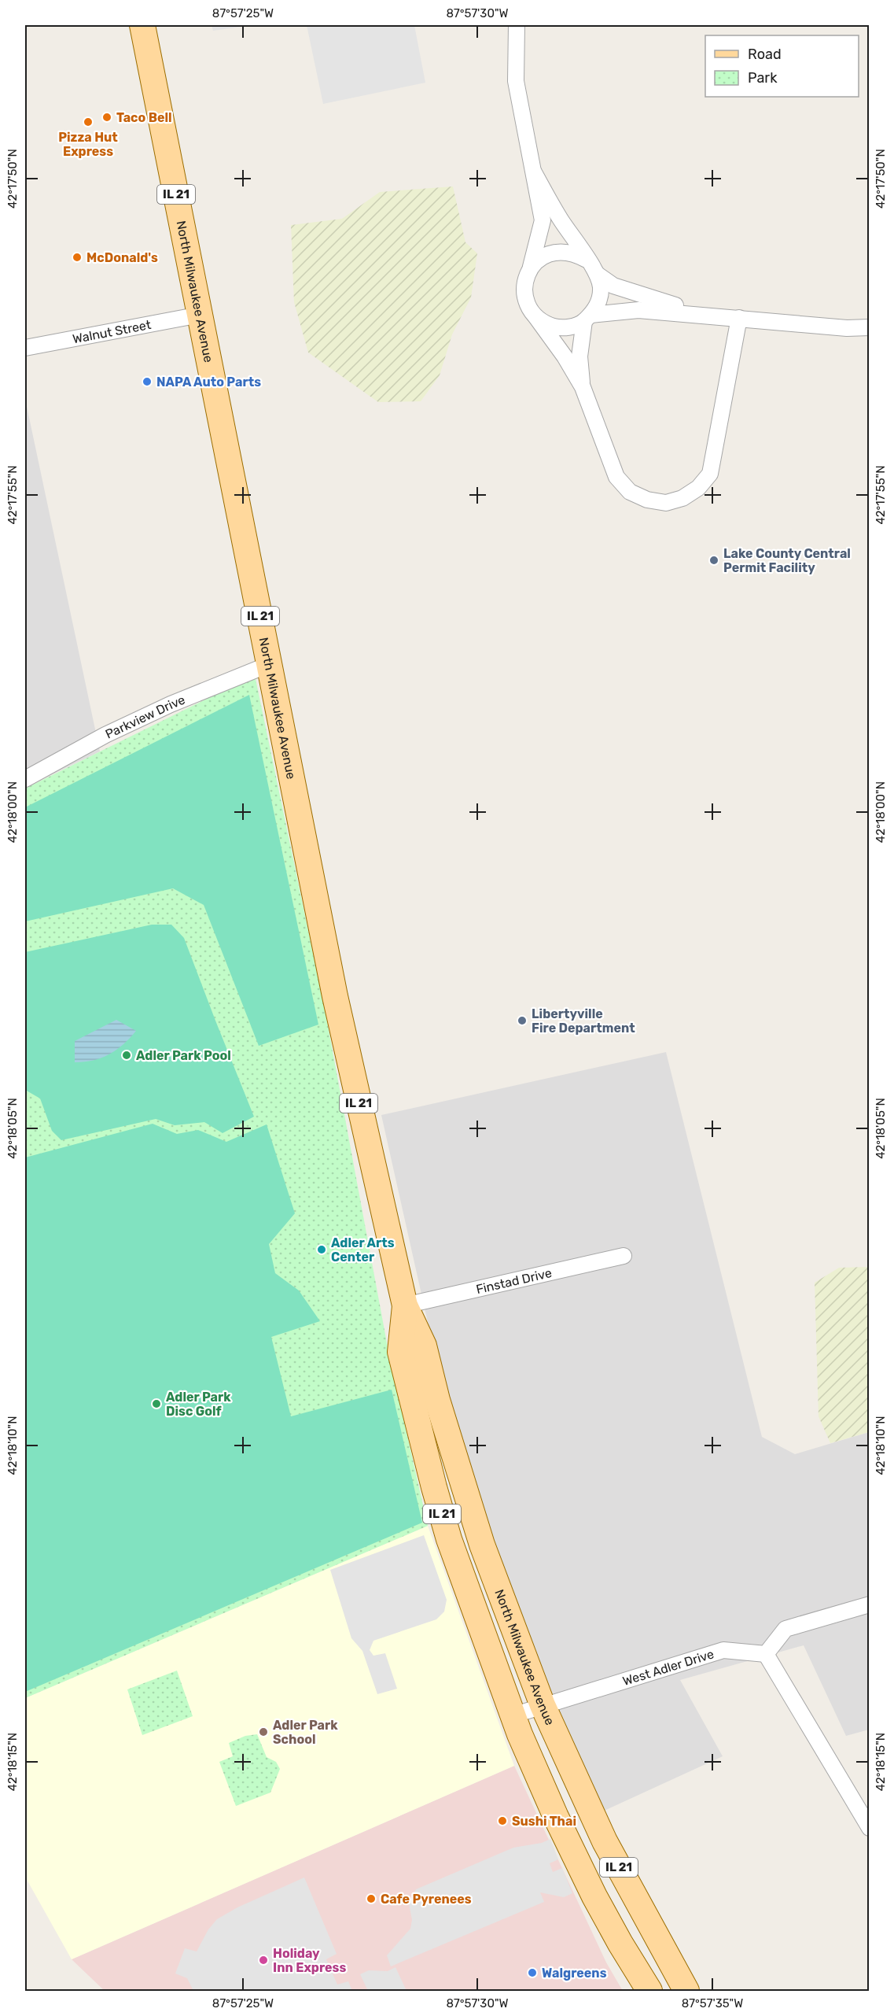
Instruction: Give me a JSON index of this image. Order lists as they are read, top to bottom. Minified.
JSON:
{"streets":{"main road":["IL 21","North Milwaukee Avenue"],"street":["Walnut Street","Parkview Drive","Finstad Drive","West Adler Drive"]},"crossings":[["North Milwaukee Avenue","Walnut Street"],["North Milwaukee Avenue","Parkview Drive"],["North Milwaukee Avenue","Finstad Drive"],["North Milwaukee Avenue","West Adler Drive"]],"places":["Taco Bell","Pizza Hut Express","McDonald's","NAPA Auto Parts","Lake County Central Permit Facility","Libertyville Fire Department","Adler Park Pool","Adler Arts Center","Adler Park Disc Golf","Adler Park School","Sushi Thai","Cafe Pyrenees","Holiday Inn Express","Walgreens"],"legend":["Road","Park"],"coordinates":["87°57'25\"W","87°57'30\"W","42°17'50\"N","42°17'55\"N","42°18'00\"N","42°18'05\"N","42°18'10\"N","42°18'15\"N","87°57'35\"W"]}
